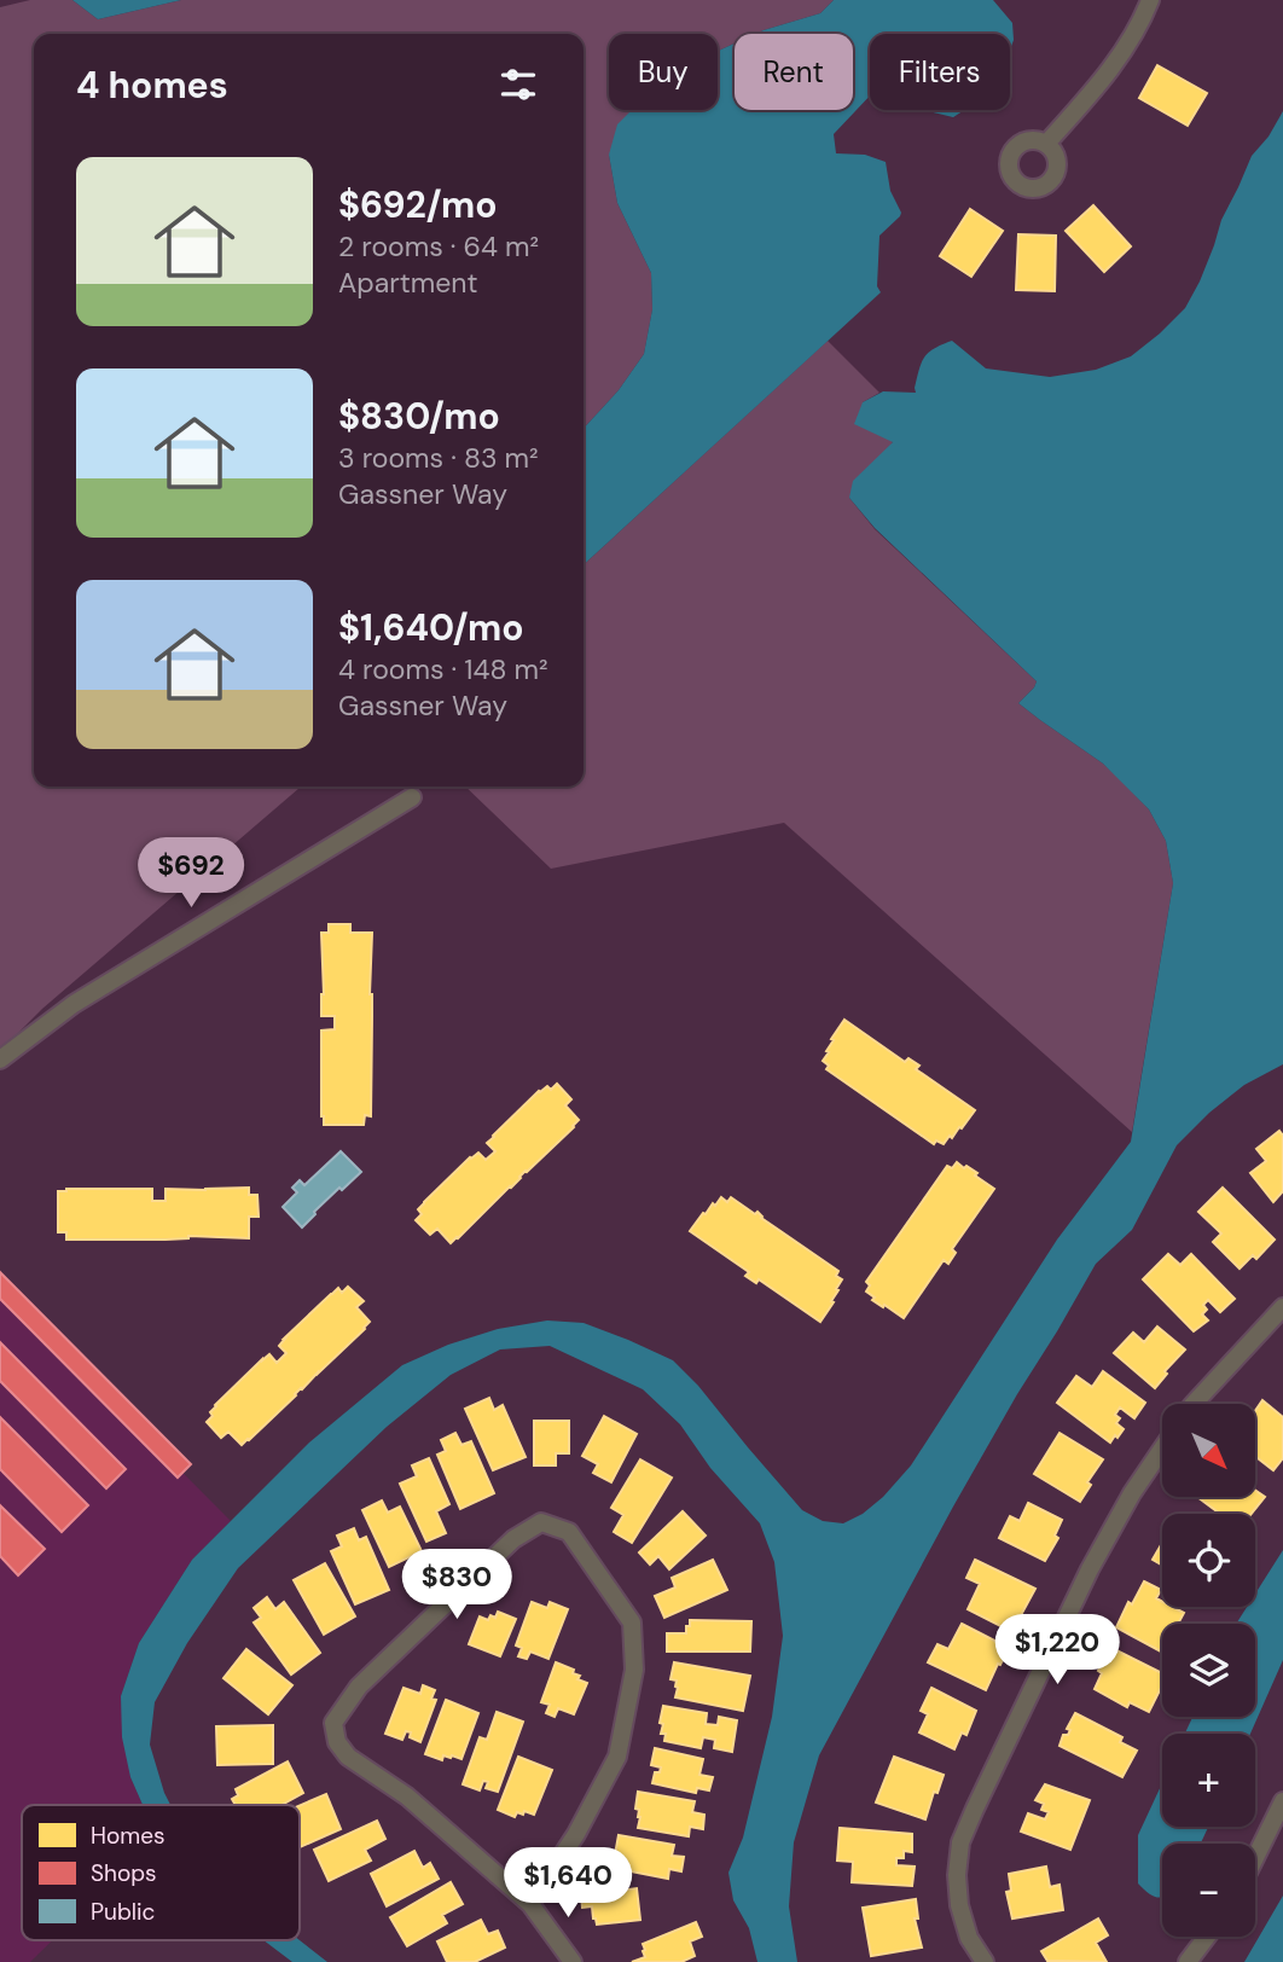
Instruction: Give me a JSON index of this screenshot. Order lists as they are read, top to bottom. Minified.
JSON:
{"legend":["Homes","Shops","Public"],"north":"bottom right","page":{"chip":["Buy","Rent","Filters"],"heading":"4 homes","list":[{"name":"$692/mo","note":"2 rooms · 64 m² · Apartment"},{"name":"$830/mo","note":"3 rooms · 83 m² · Gassner Way"},{"name":"$1,640/mo","note":"4 rooms · 148 m² · Gassner Way"}],"price":["$692","$830","$1,220","$1,640"],"map_buttons":["+","−"]}}
